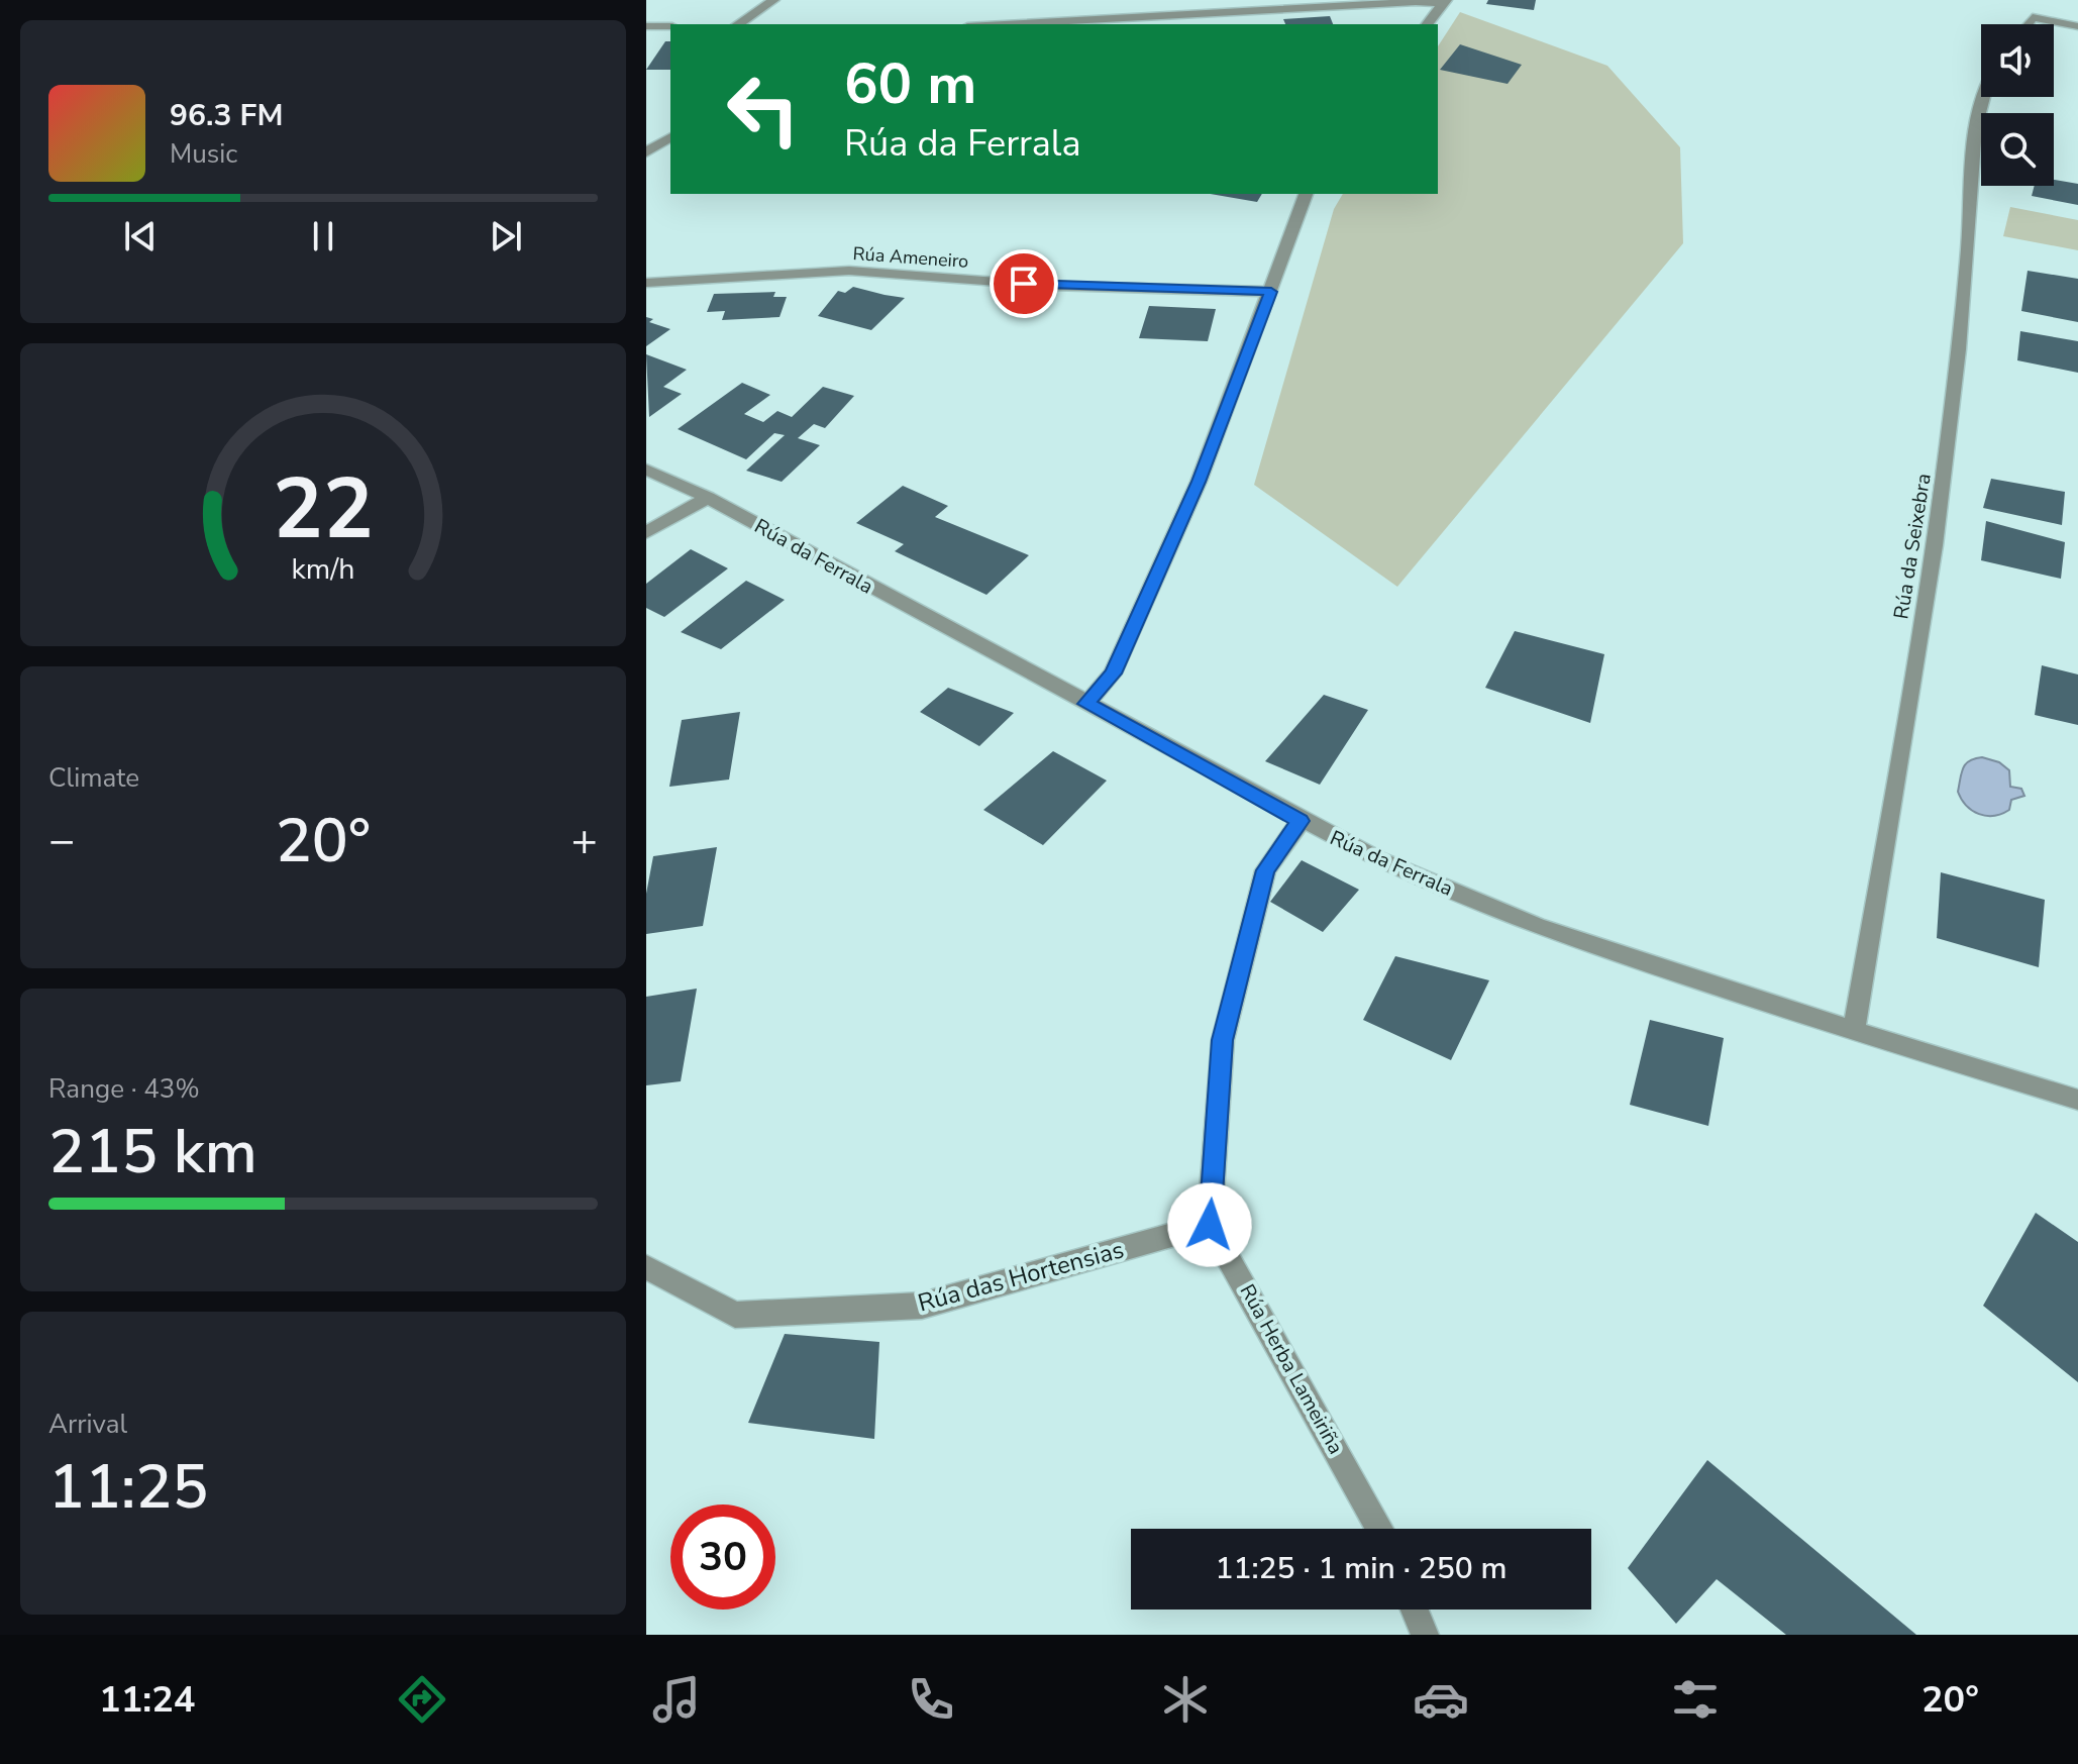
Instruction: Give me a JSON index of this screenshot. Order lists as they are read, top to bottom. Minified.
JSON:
{"streets":{"street":["Rúa Ameneiro","Rúa da Seixebra","Rúa da Ferrala","Rúa das Hortensias","Rúa Herba Lameiriña"]},"crossings":[["Rúa da Seixebra","Rúa da Ferrala"],["Rúa das Hortensias","Rúa Herba Lameiriña"]],"page":{"turn":["60 m","Rúa da Ferrala"],"song":["96.3 FM","Music"],"tile":["Climate",["Range · 43%","215 km"],["Arrival","11:25"]],"heat":["−","20°","+"],"limit":"30","trip":"11:25 · 1 min · 250 m","tabs":["11:24","20°"],"gauge":["22","km/h"]}}
